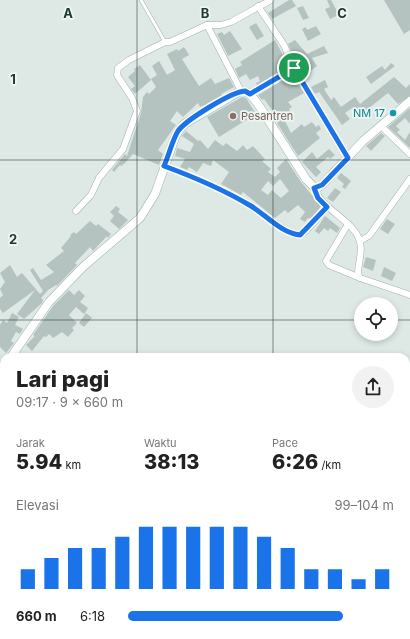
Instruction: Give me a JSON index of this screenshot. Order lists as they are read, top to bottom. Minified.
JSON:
{"places":["NM 17","Pesantren"],"page":{"heading":["Lari pagi","09:17 · 9 × 660 m"],"stats":[["Jarak","5.94 km"],["Waktu","38:13"],["Pace","6:26 /km"]],"chart":["Elevasi","99–104 m"],"list":[{"name":"660 m","note":"6:18"}]},"grid":{"columns":["A","B","C"],"rows":["1","2"]}}
